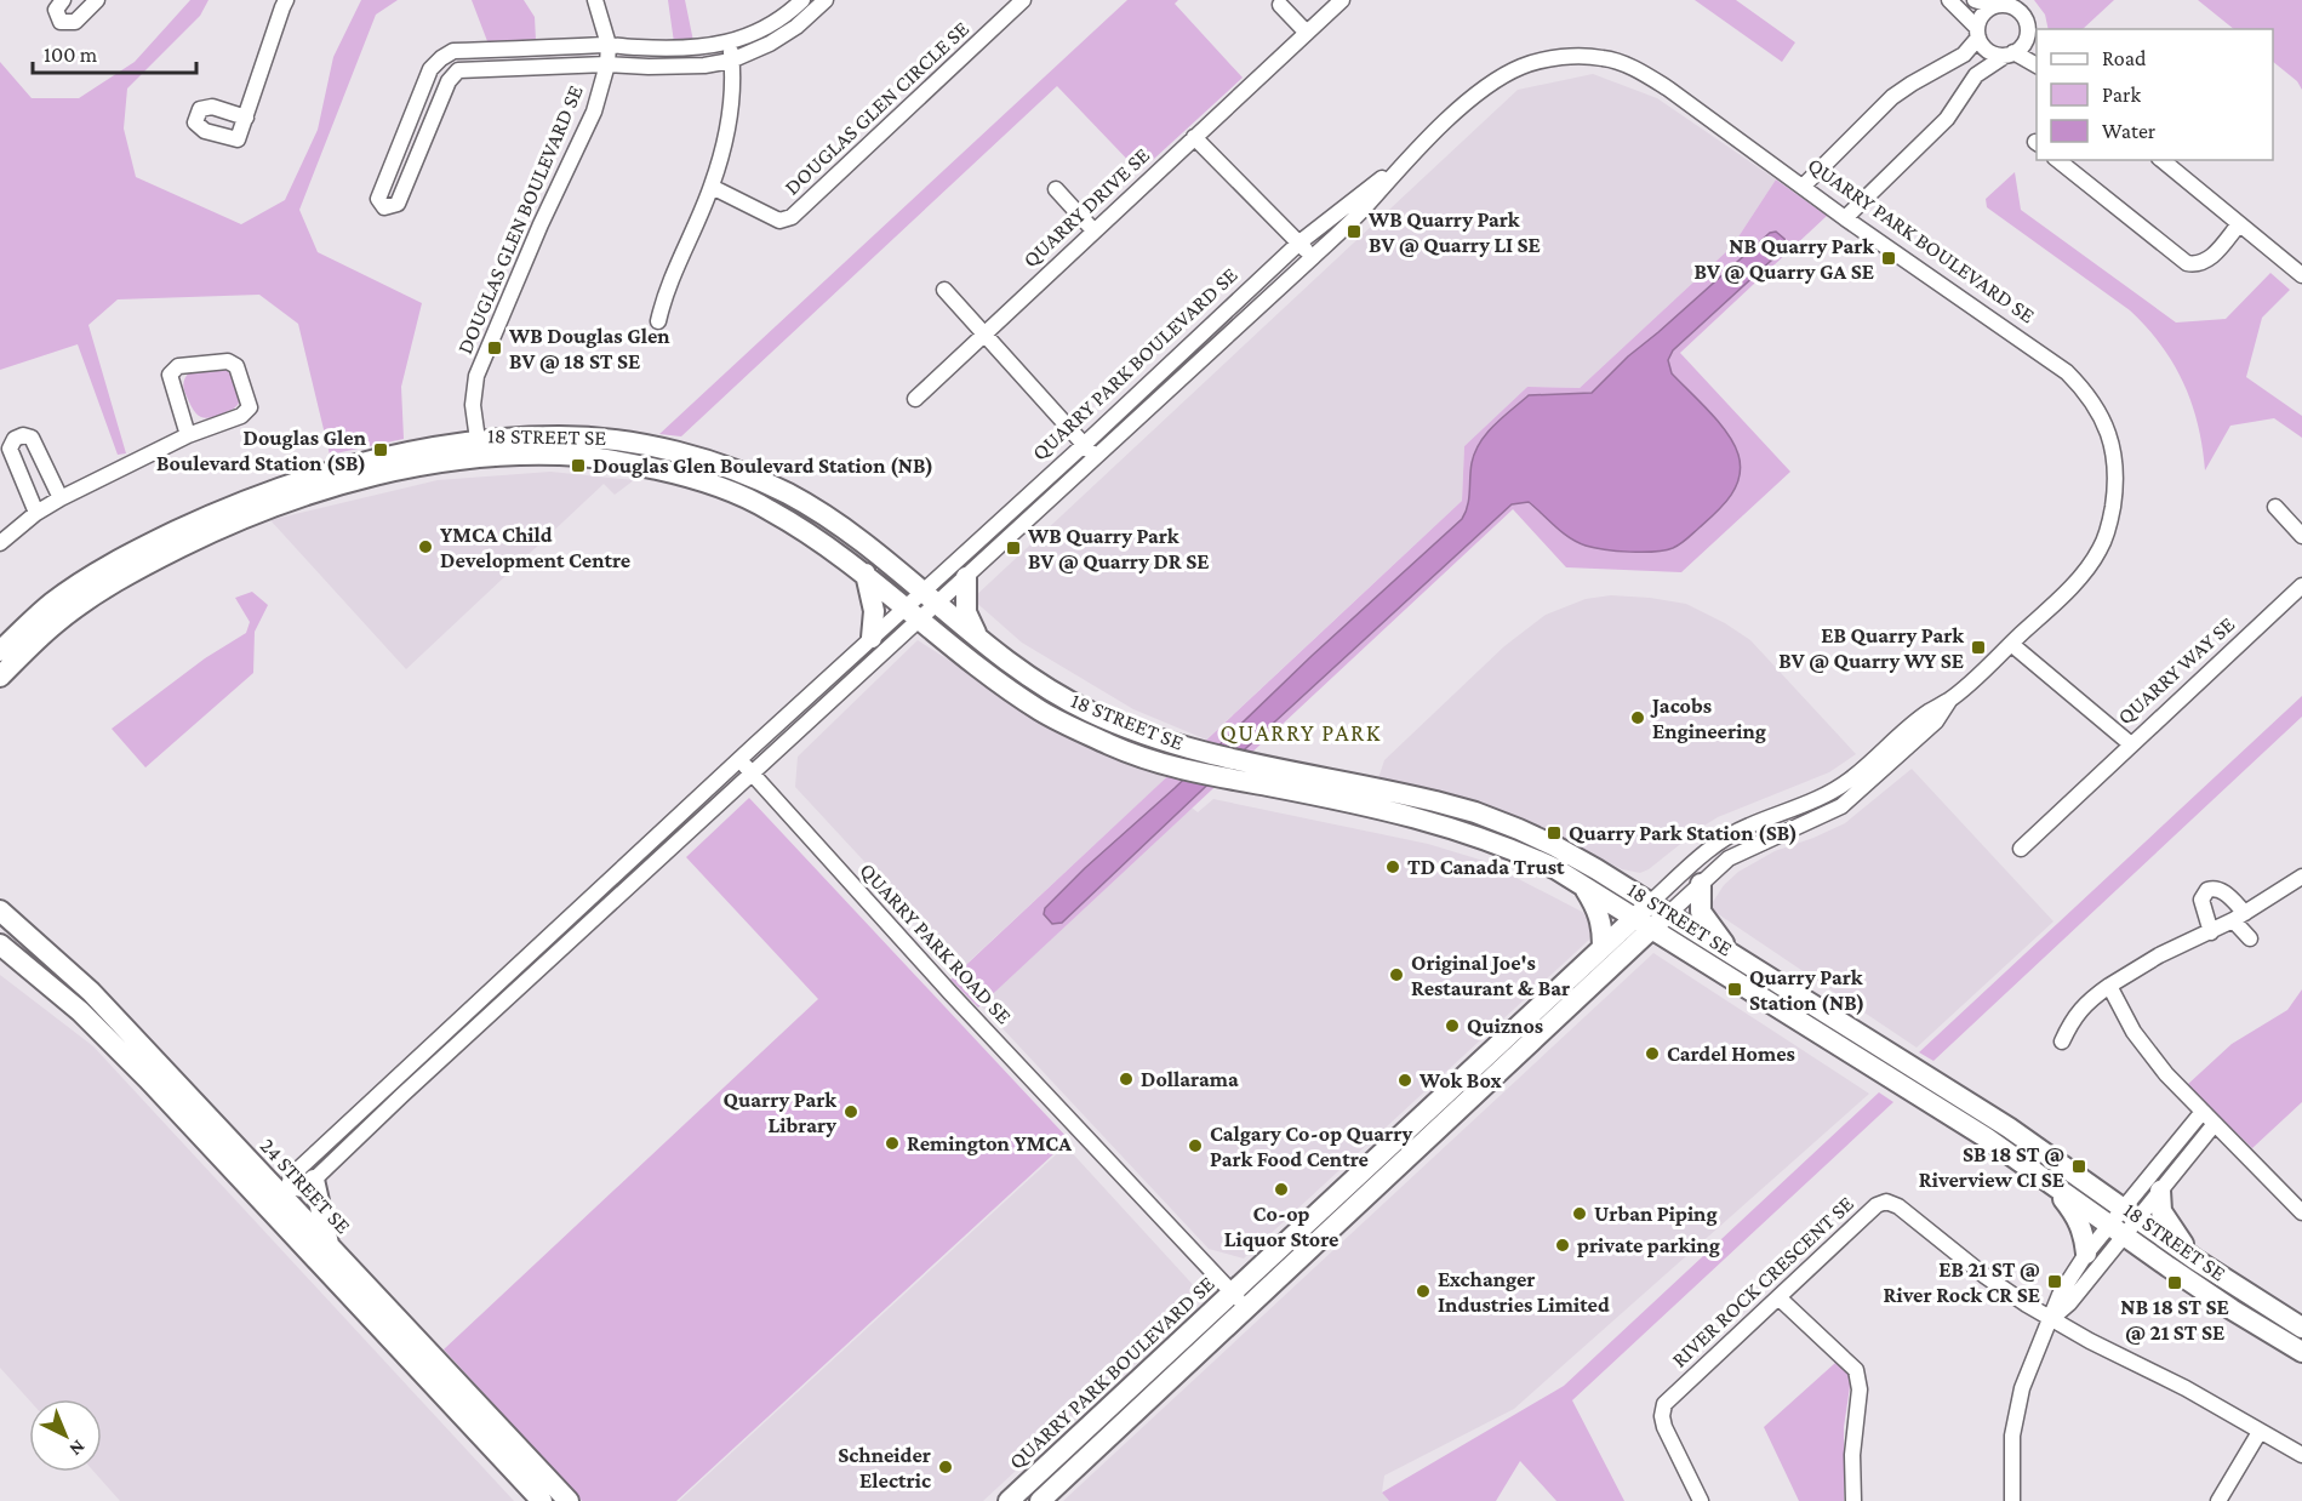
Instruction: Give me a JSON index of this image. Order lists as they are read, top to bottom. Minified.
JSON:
{"streets":{"main road":["QUARRY PARK BOULEVARD SE","18 STREET SE","24 STREET SE"],"street":["DOUGLAS GLEN CIRCLE SE","QUARRY DRIVE SE","DOUGLAS GLEN BOULEVARD SE","QUARRY WAY SE","QUARRY PARK ROAD SE","RIVER ROCK CRESCENT SE"]},"crossings":[["DOUGLAS GLEN BOULEVARD SE","18 STREET SE"],["QUARRY PARK BOULEVARD SE","18 STREET SE"],["QUARRY PARK BOULEVARD SE","QUARRY WAY SE"],["QUARRY PARK BOULEVARD SE","QUARRY PARK ROAD SE"]],"districts":["QUARRY PARK"],"places":{"transit":["WB Quarry Park BV @ Quarry LI SE","NB Quarry Park BV @ Quarry GA SE","WB Douglas Glen BV @ 18 ST SE","Douglas Glen Boulevard Station (SB)","Douglas Glen Boulevard Station (NB)","WB Quarry Park BV @ Quarry DR SE","EB Quarry Park BV @ Quarry WY SE","Quarry Park Station (SB)","Quarry Park Station (NB)","SB 18 ST @ Riverview CI SE","EB 21 ST @ River Rock CR SE","NB 18 ST SE @ 21 ST SE"],"other":["YMCA Child Development Centre","Jacobs Engineering","TD Canada Trust","Original Joe's Restaurant & Bar","Quiznos","Cardel Homes","Dollarama","Wok Box","Quarry Park Library","Remington YMCA","Calgary Co-op Quarry Park Food Centre","Co-op Liquor Store","Urban Piping","private parking","Exchanger Industries Limited","Schneider Electric"]},"legend":["Road","Park","Water"],"scale_bar":"100 m","north":"bottom right"}
